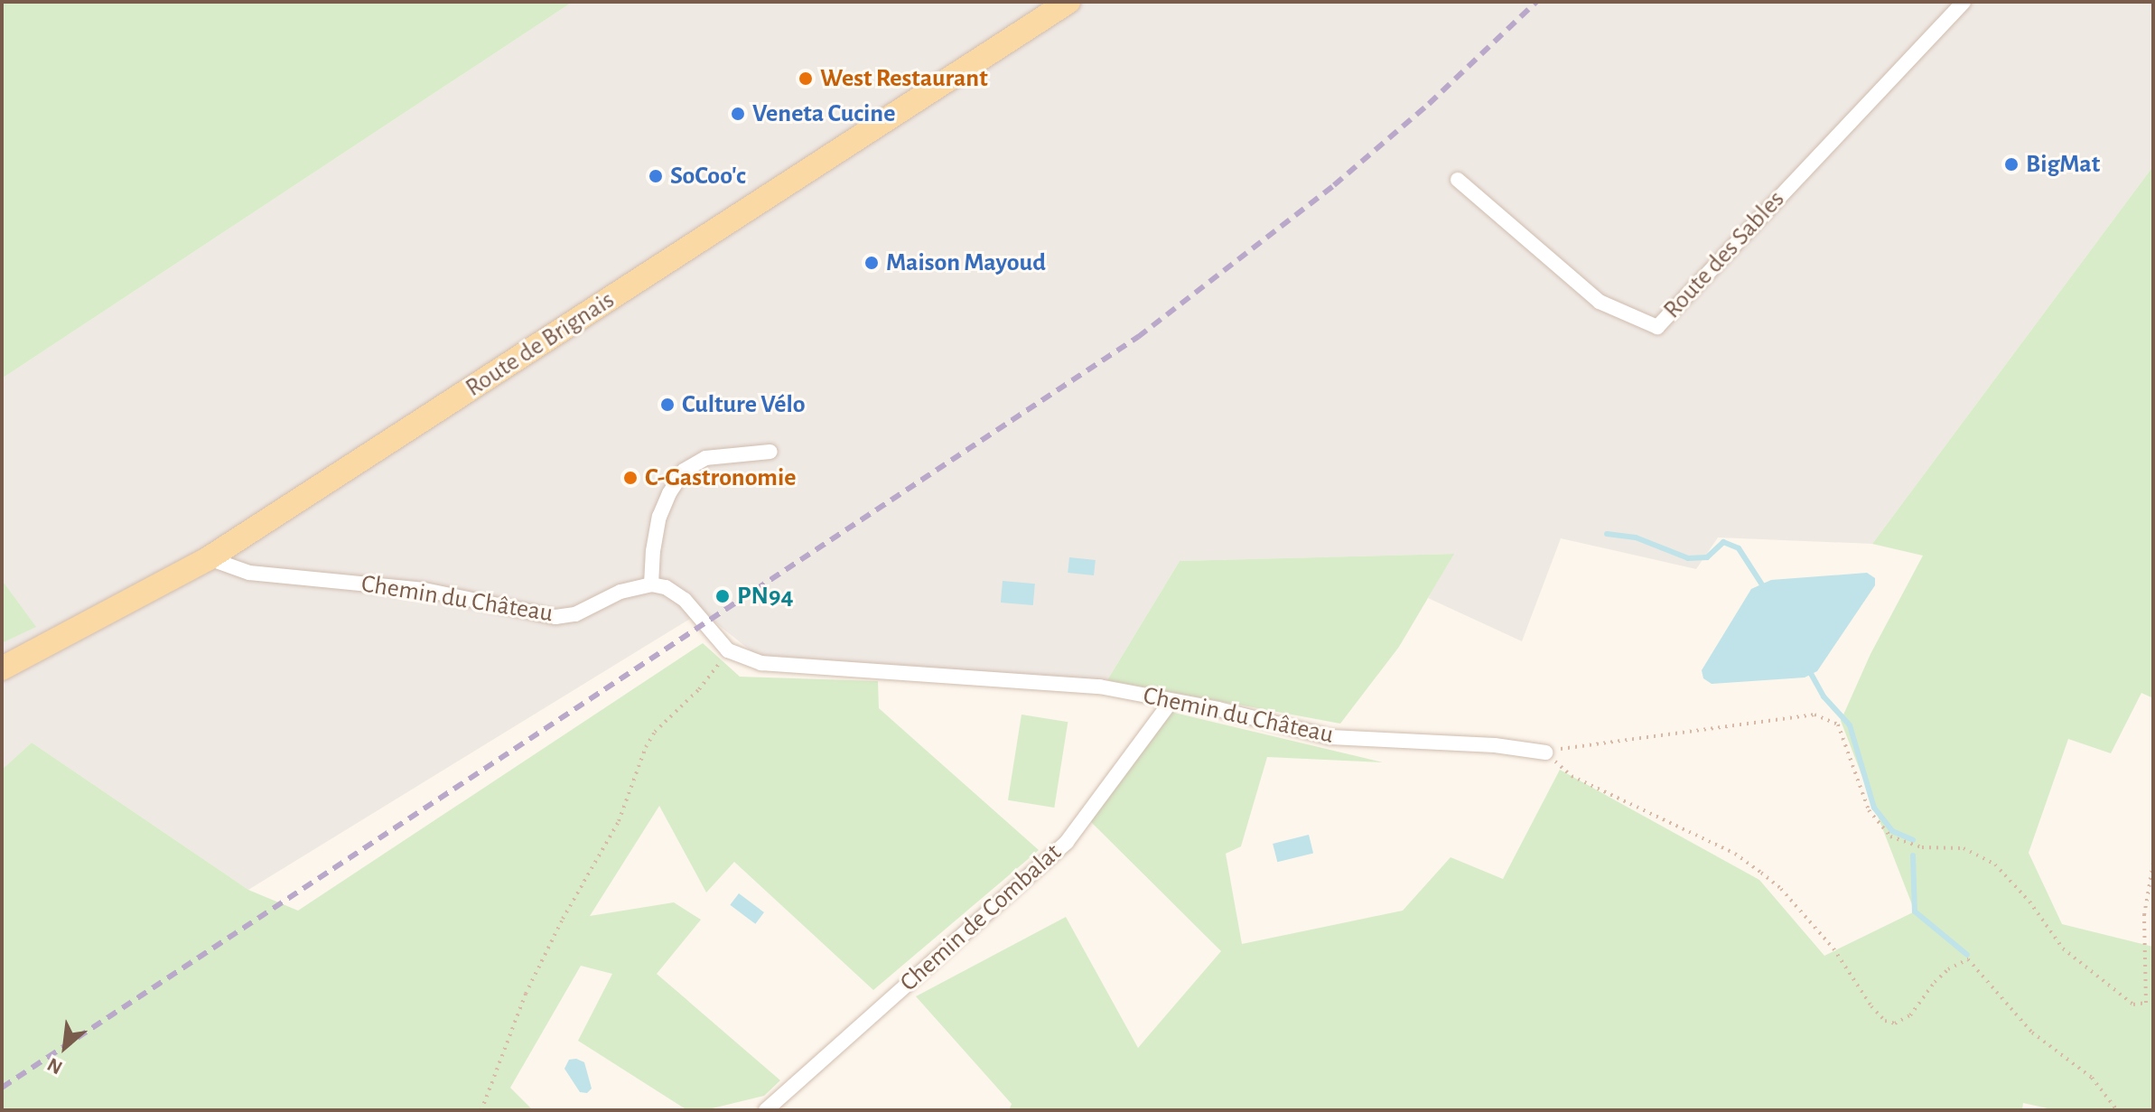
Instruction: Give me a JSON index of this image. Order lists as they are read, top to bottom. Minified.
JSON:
{"streets":{"main road":["Route de Brignais"],"street":["Route des Sables","Chemin du Château","Chemin de Combalat"]},"crossings":[["Route de Brignais","Chemin du Château"],["Chemin du Château","Chemin de Combalat"]],"places":["West Restaurant","Veneta Cucine","BigMat","SoCoo'c","Maison Mayoud","Culture Vélo","C-Gastronomie","PN94"],"north":"bottom left"}
